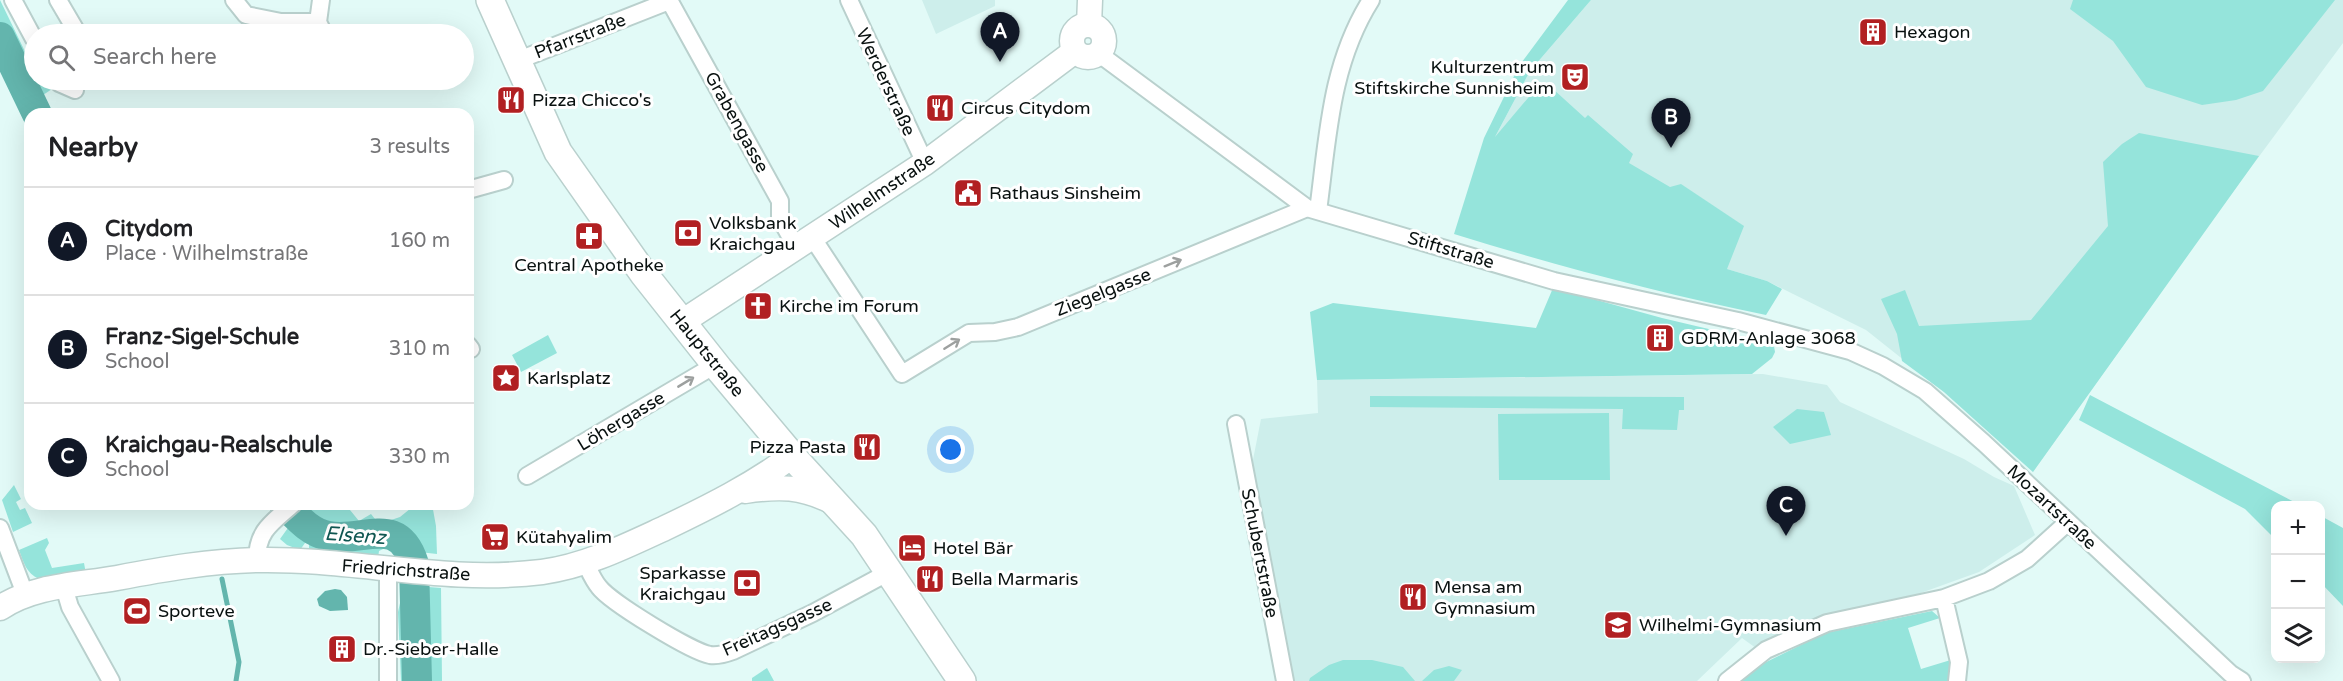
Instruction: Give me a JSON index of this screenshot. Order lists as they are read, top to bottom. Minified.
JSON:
{"streets":{"main road":["Wilhelmstraße","Hauptstraße","Friedrichstraße"],"street":["Pfarrstraße","Werderstraße","Grabengasse","Stiftstraße","Ziegelgasse","Löhergasse","Mozartstraße","Schubertstraße","Freitagsgasse"]},"crossings":[["Pfarrstraße","Grabengasse"],["Werderstraße","Wilhelmstraße"],["Grabengasse","Wilhelmstraße"],["Grabengasse","Ziegelgasse"],["Wilhelmstraße","Stiftstraße"],["Wilhelmstraße","Hauptstraße"],["Stiftstraße","Ziegelgasse"],["Stiftstraße","Mozartstraße"],["Hauptstraße","Löhergasse"],["Hauptstraße","Friedrichstraße"],["Hauptstraße","Freitagsgasse"],["Friedrichstraße","Freitagsgasse"]],"one_way":["Ziegelgasse","Löhergasse"],"water":["Elsenz"],"places":{"building":["Hexagon","GDRM-Anlage 3068","Dr.-Sieber-Halle"],"theatre":["Kulturzentrum Stiftskirche Sunnisheim"],"restaurant":["Pizza Chicco's","Circus Citydom","Pizza Pasta","Bella Marmaris","Mensa am Gymnasium"],"public building":["Rathaus Sinsheim"],"bank":["Volksbank Kraichgau","Sparkasse Kraichgau"],"pharmacy":["Central Apotheke"],"church":["Kirche im Forum"],"place":["Karlsplatz"],"supermarket":["Kütahyalim"],"hotel":["Hotel Bär"],"sports":["Sporteve"],"school or university":["Wilhelmi-Gymnasium"]},"page":{"pins":["A","B","C"],"search":"Search here","heading":["Nearby","3 results"],"list":[{"mark":"A","name":"Citydom","note":"Place · Wilhelmstraße","value":"160 m"},{"mark":"B","name":"Franz-Sigel-Schule","note":"School","value":"310 m"},{"mark":"C","name":"Kraichgau-Realschule","note":"School","value":"330 m"}],"map_buttons":["+","−"]}}
